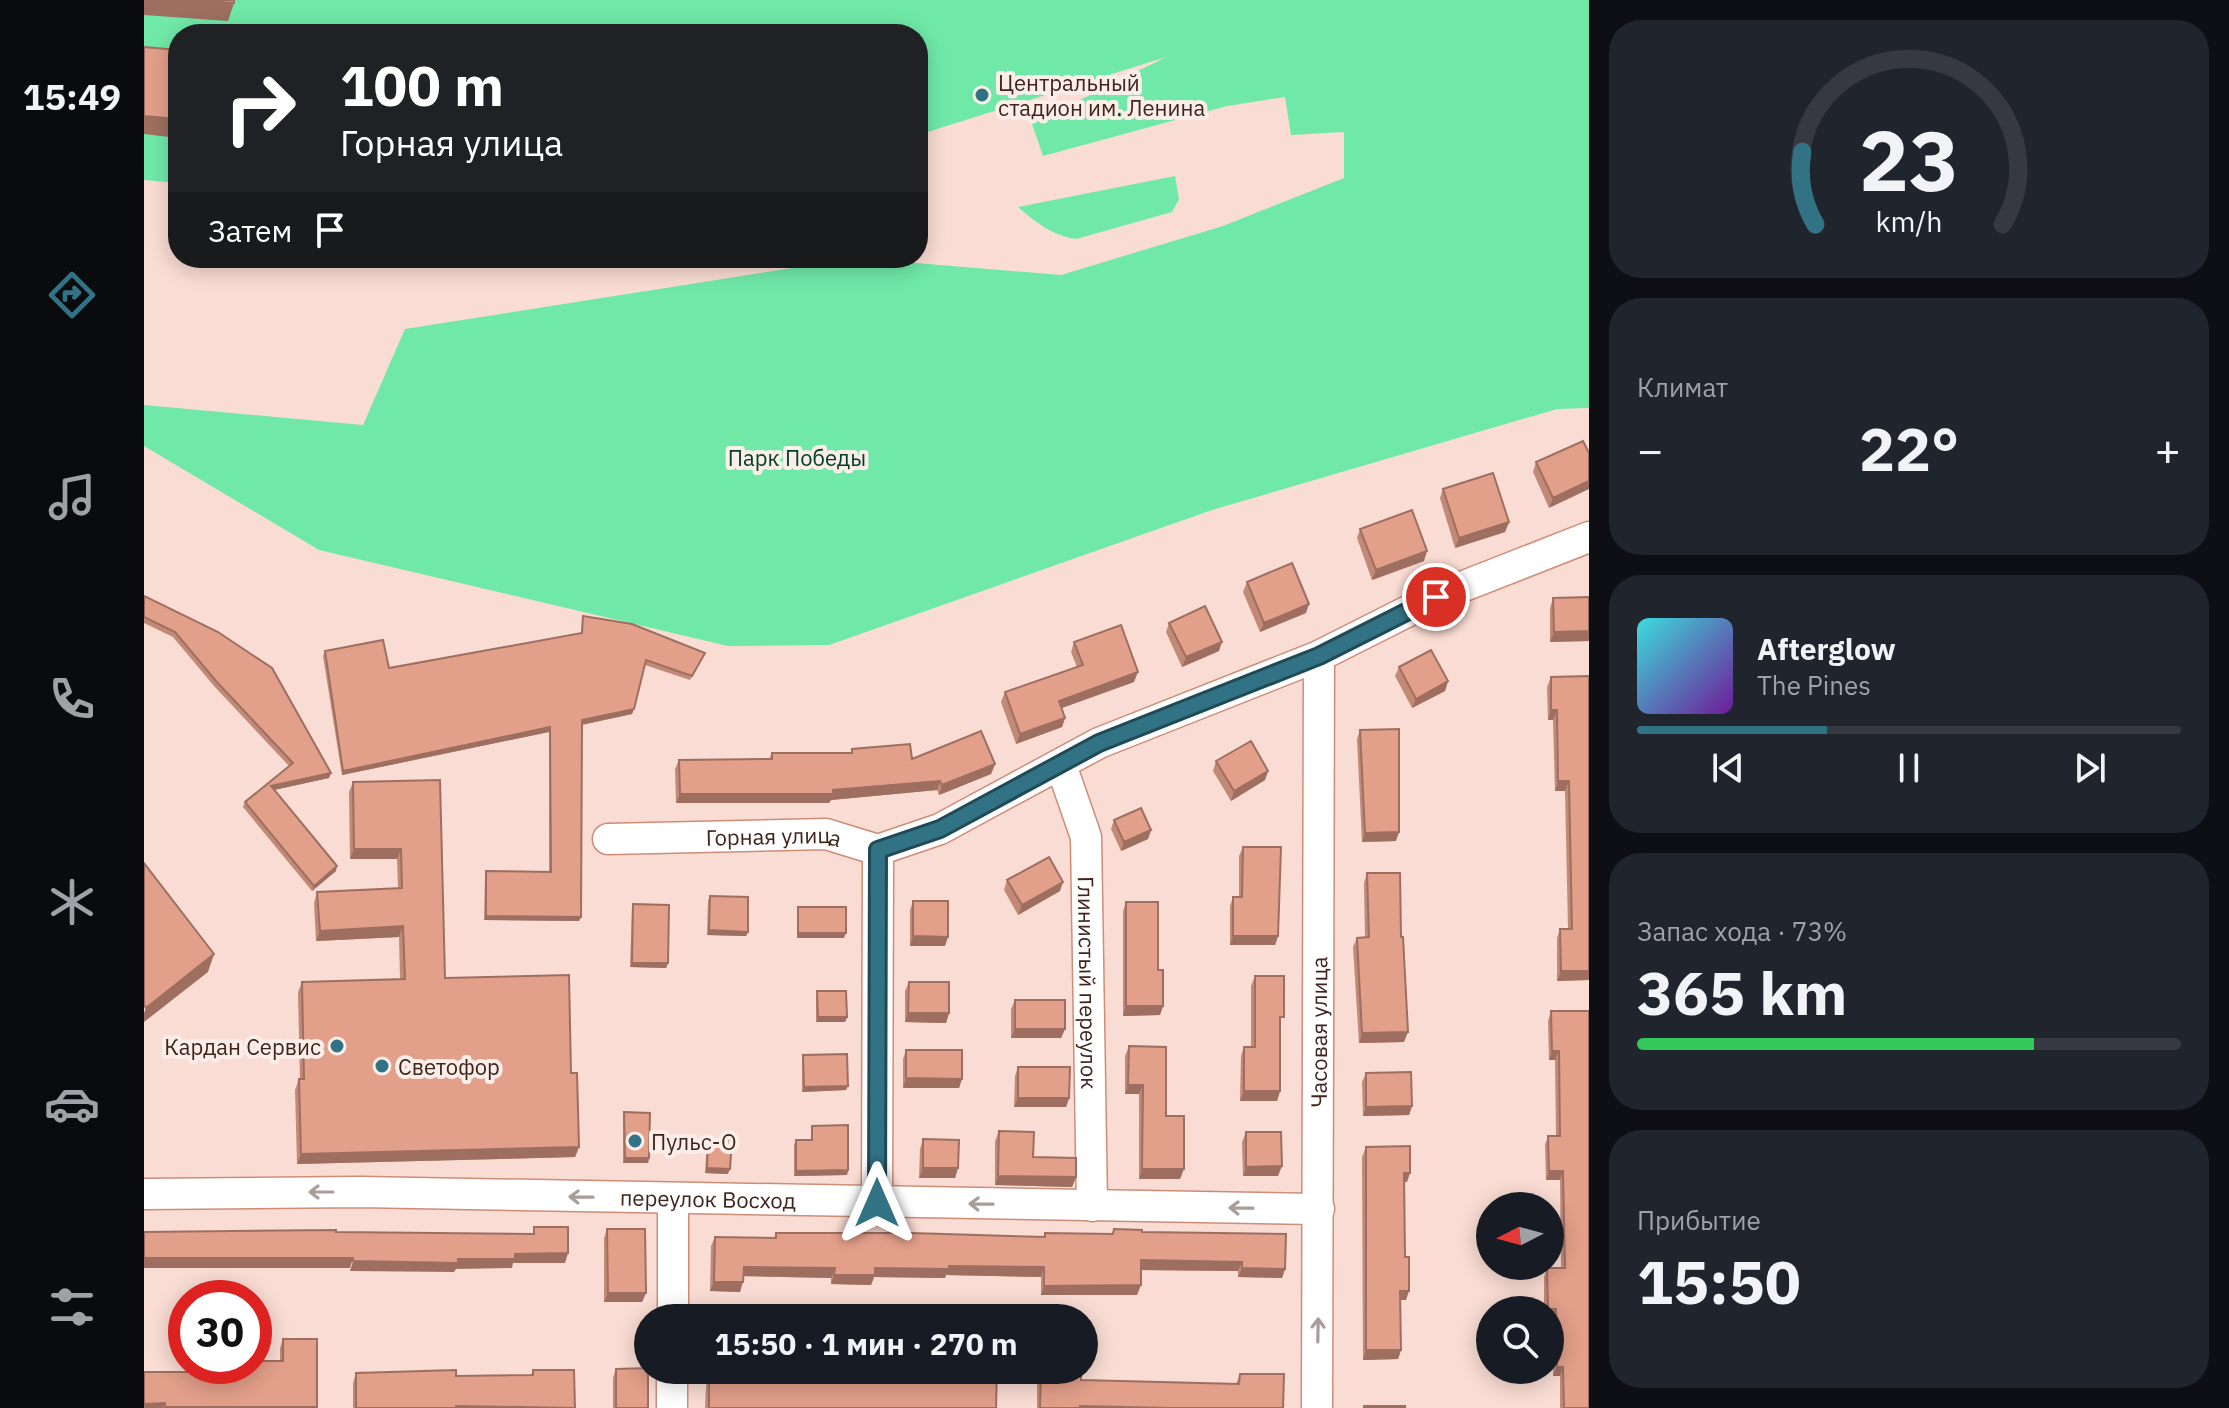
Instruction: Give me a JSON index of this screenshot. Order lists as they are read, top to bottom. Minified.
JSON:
{"streets":{"street":["Горная улица","Глинистый переулок","Часовая улица","переулок Восход"]},"crossings":[["Глинистый переулок","переулок Восход"],["Часовая улица","переулок Восход"]],"one_way":["переулок Восход"],"parks":["Парк Победы"],"places":["Центральный стадион им. Ленина","Кардан Сервис","Светофор","Пульс-О"],"north":"left","page":{"tabs":"15:49","turn":["100 m","Горная улица"],"then":"Затем","tile":["Климат",["Запас хода · 73%","365 km"],["Прибытие","15:50"]],"heat":["−","22°","+"],"song":["Afterglow","The Pines"],"limit":"30","trip":"15:50 · 1 мин · 270 m","gauge":["23","km/h"]}}
